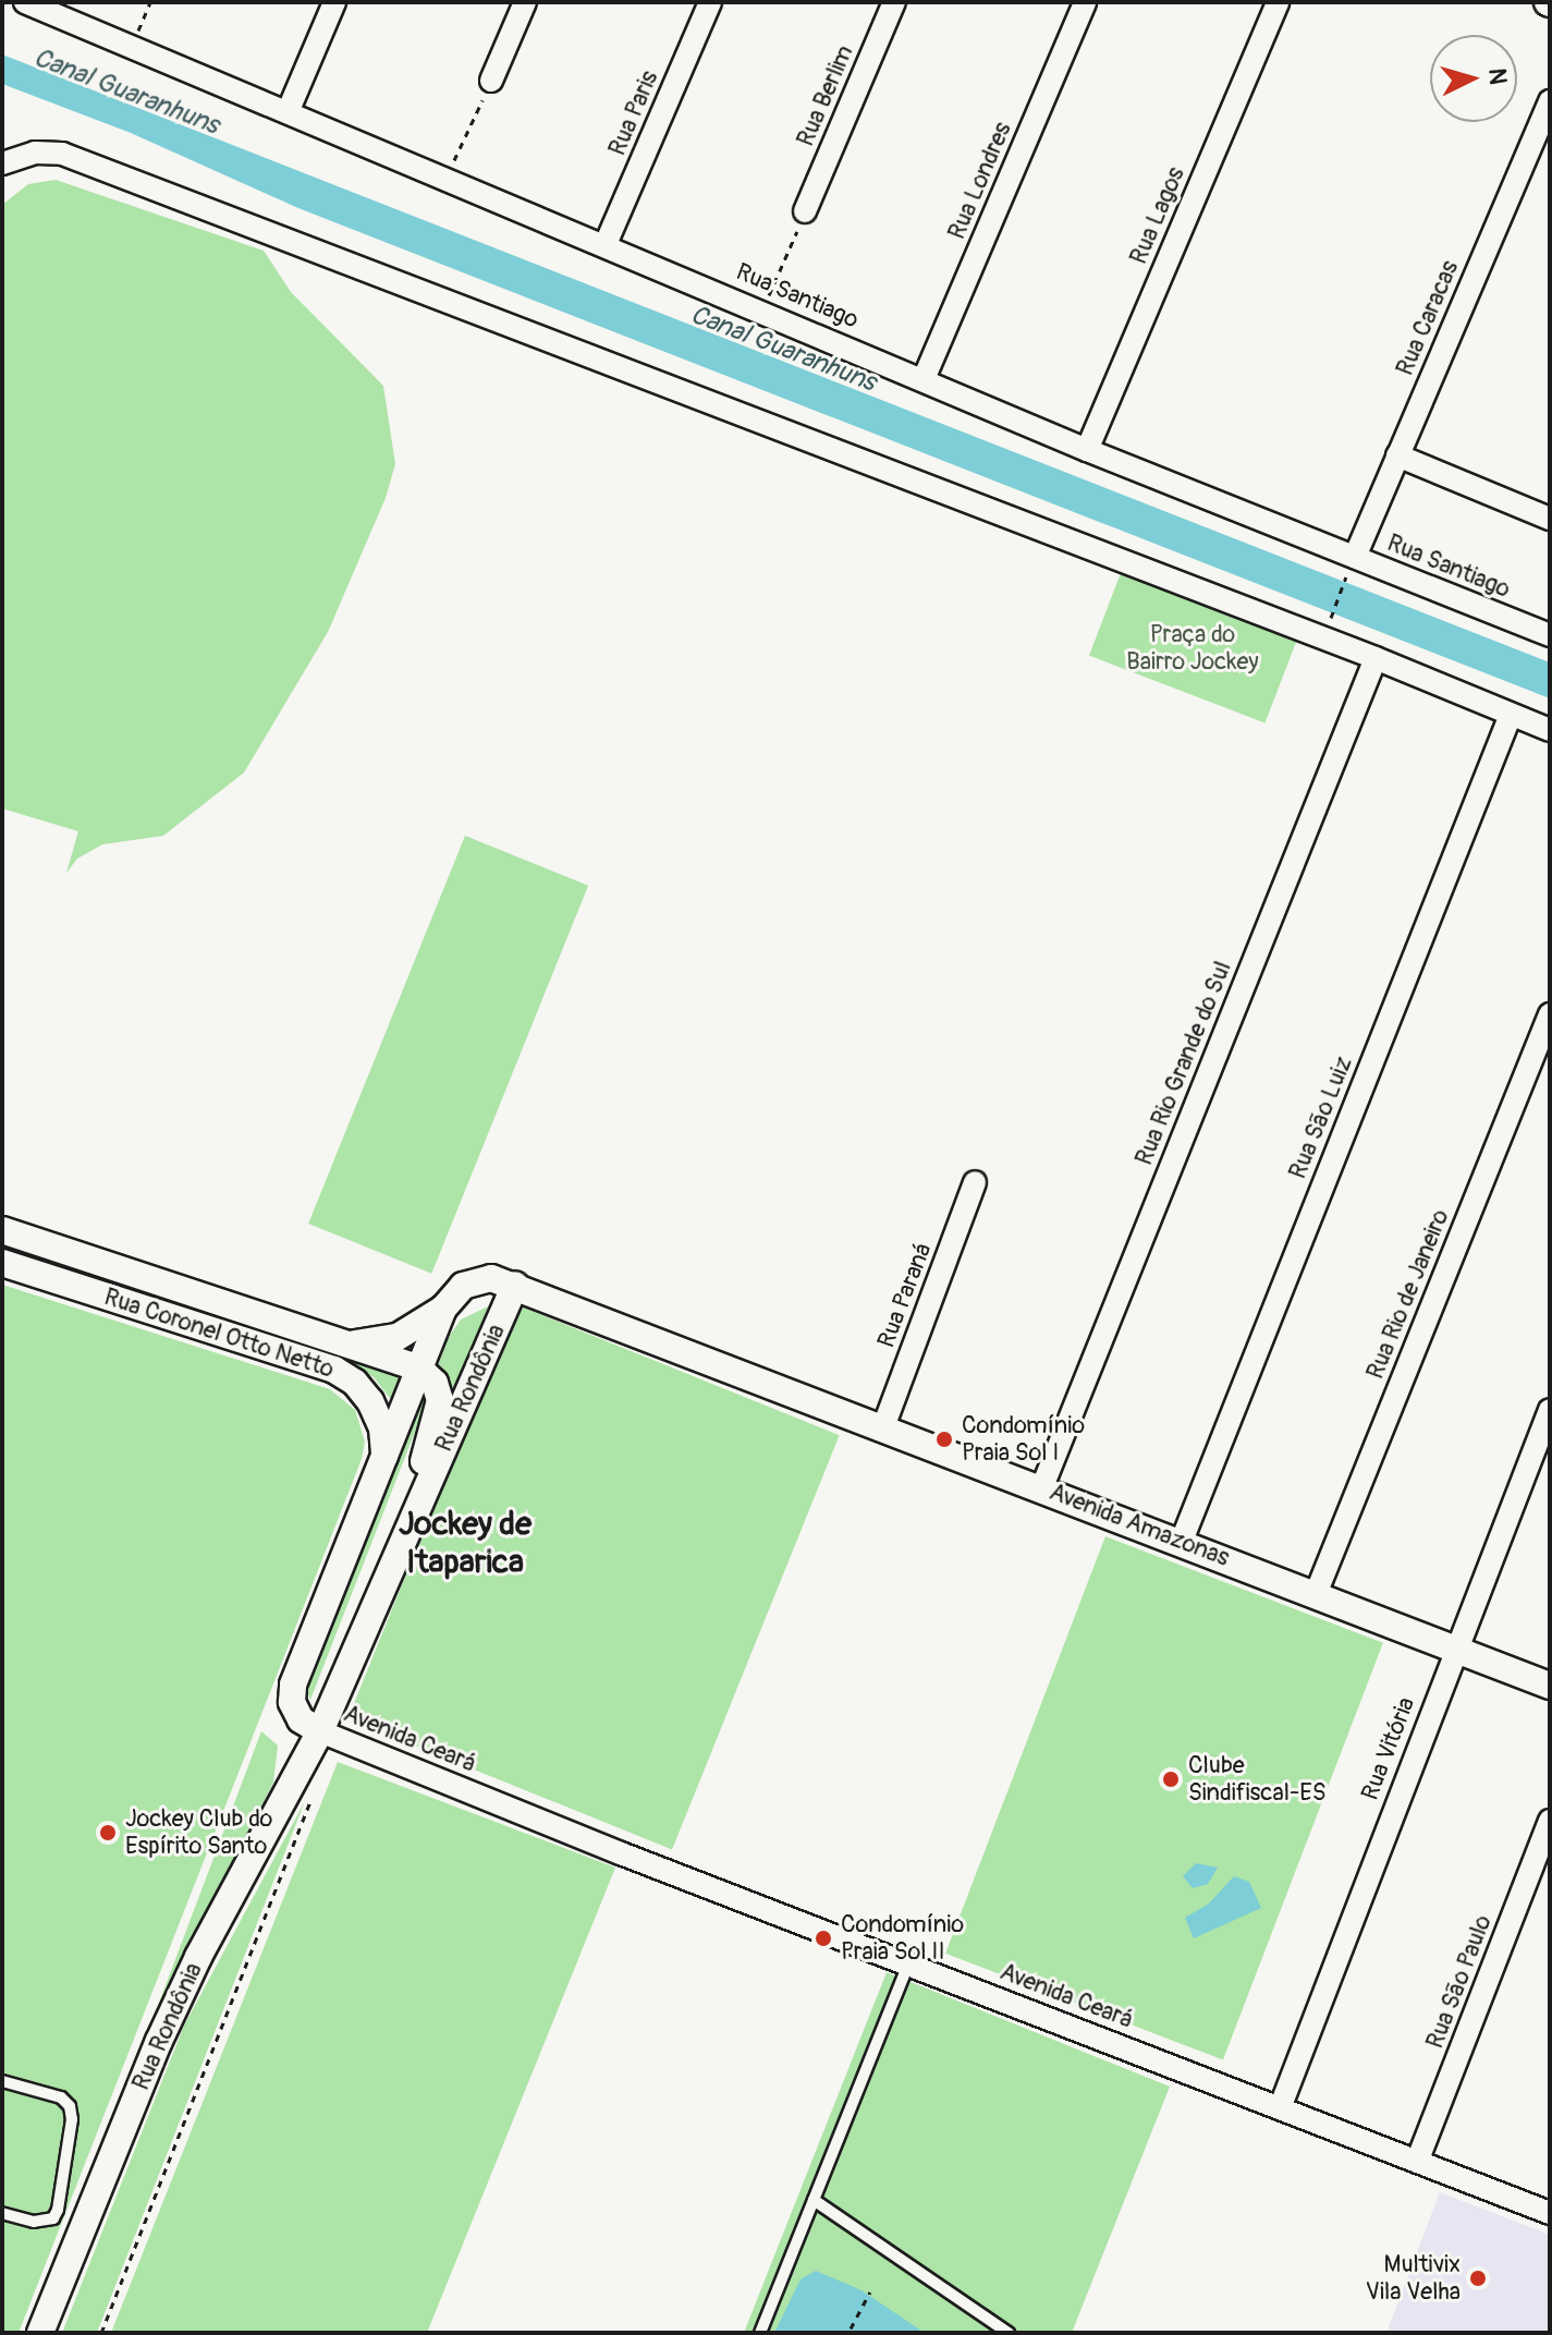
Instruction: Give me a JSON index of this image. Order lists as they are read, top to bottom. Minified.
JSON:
{"streets":{"street":["Rua Berlim","Rua Paris","Rua Londres","Rua Lagos","Rua Santiago","Rua Caracas","Rua Rio Grande do Sul","Rua São Luiz","Rua Rio de Janeiro","Rua Paraná","Rua Coronel Otto Netto","Rua Rondônia","Avenida Amazonas","Avenida Ceará","Rua Vitória","Rua São Paulo"]},"crossings":[["Rua Paris","Rua Santiago"],["Rua Londres","Rua Santiago"],["Rua Lagos","Rua Santiago"],["Rua Santiago","Rua Caracas"],["Rua Rio Grande do Sul","Avenida Amazonas"],["Rua São Luiz","Avenida Amazonas"],["Rua Rio de Janeiro","Avenida Amazonas"],["Rua Paraná","Avenida Amazonas"],["Rua Coronel Otto Netto","Avenida Amazonas"],["Rua Rondônia","Avenida Amazonas"],["Rua Rondônia","Avenida Ceará"],["Avenida Amazonas","Rua Vitória"],["Avenida Ceará","Rua Vitória"],["Avenida Ceará","Rua São Paulo"]],"districts":["Jockey de Itaparica"],"water":["Canal Guaranhuns"],"parks":["Praça do Bairro Jockey"],"places":["Condomínio Praia Sol I","Clube Sindifiscal-ES","Jockey Club do Espírito Santo","Condomínio Praia Sol II","Multivix Vila Velha"],"north":"right"}
